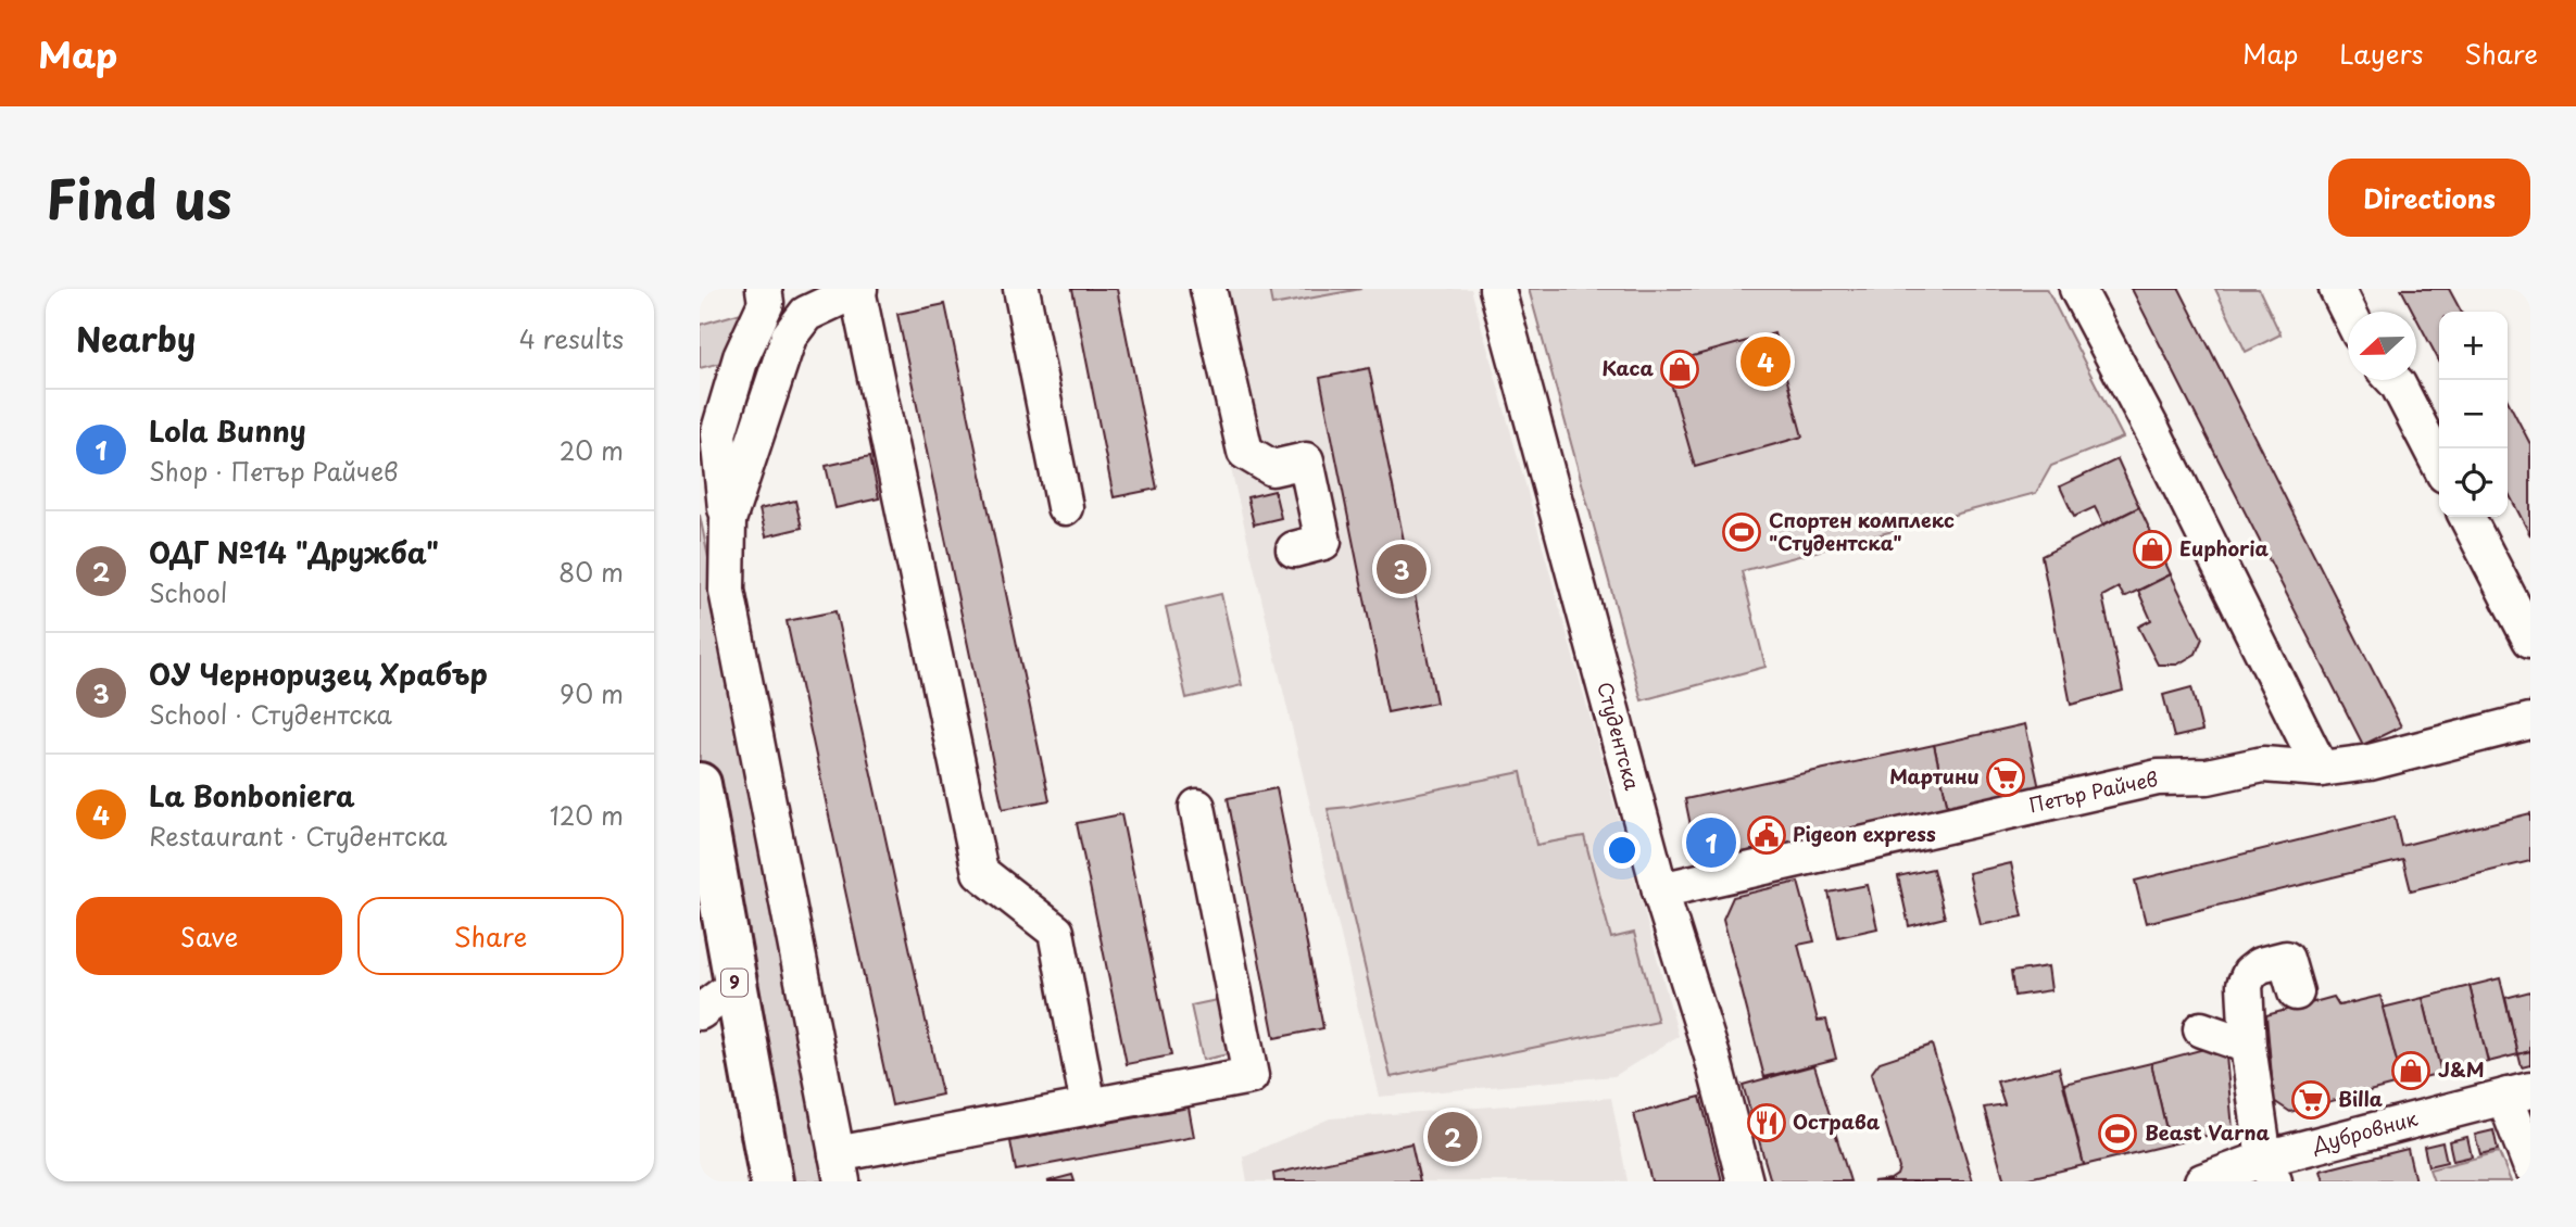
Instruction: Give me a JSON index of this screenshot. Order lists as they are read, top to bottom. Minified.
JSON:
{"streets":{"main road":["9"],"street":["Студентска","Петър Райчев","Дубровник"]},"crossings":[["Студентска","Петър Райчев"]],"places":{"shop":["Каса","Euphoria","J&M"],"sports":["Спортен комплекс \"Студентска\"","Beast Varna"],"supermarket":["Мартини","Billa"],"public building":["Pigeon express"],"restaurant":["Острава"]},"north":"left","page":{"header":"Map","nav":["Map","Layers","Share"],"title":"Find us","buttons":["Directions",["Save","Share"]],"heading":["Nearby","4 results"],"map_buttons":["+","−"],"pins":["4","3","1","2"],"list":[{"mark":"1","name":"Lola Bunny","note":"Shop · Петър Райчев","value":"20 m"},{"mark":"2","name":"ОДГ №14 \"Дружба\"","note":"School","value":"80 m"},{"mark":"3","name":"ОУ Черноризец Храбър","note":"School · Студентска","value":"90 m"},{"mark":"4","name":"La Bonboniera","note":"Restaurant · Студентска","value":"120 m"}]}}
